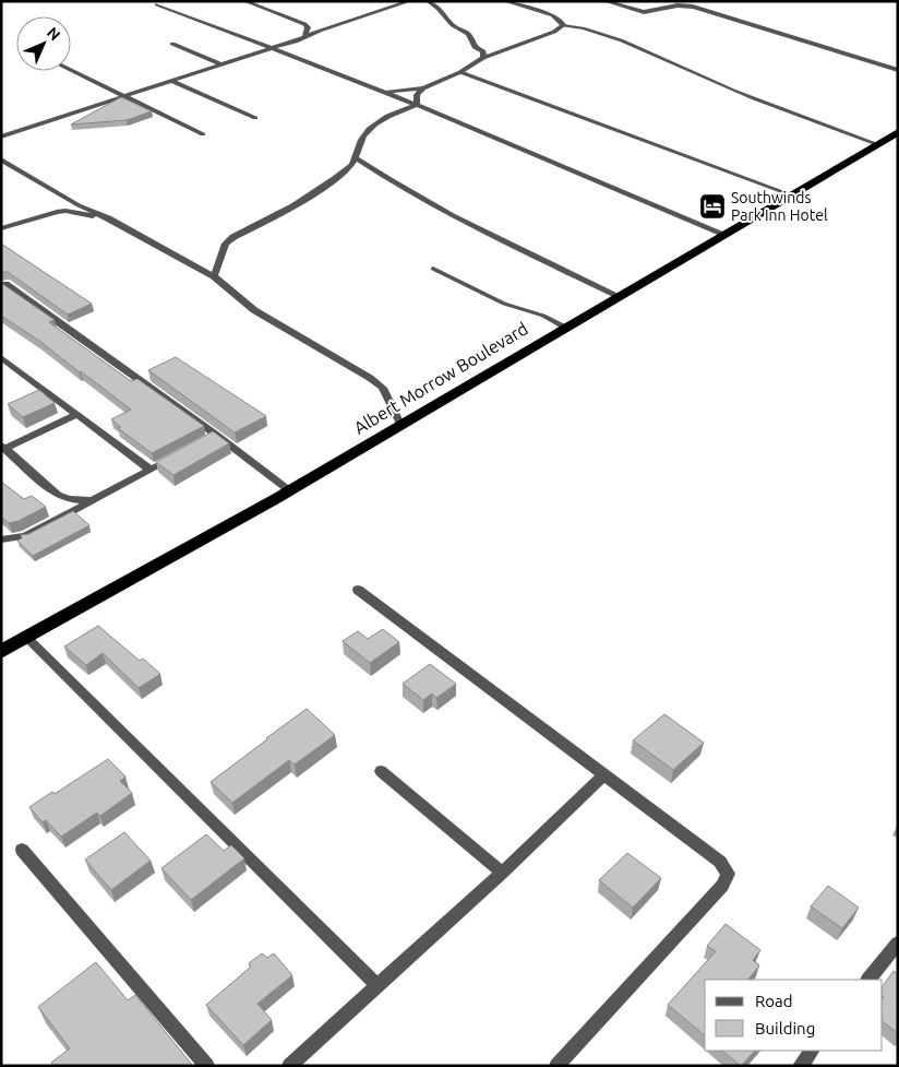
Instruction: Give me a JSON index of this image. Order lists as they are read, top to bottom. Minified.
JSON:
{"streets":{"highway":["Albert Morrow Boulevard"]},"places":{"hotel":["Southwinds Park Inn Hotel"]},"legend":["Road","Building"],"north":"top right"}
